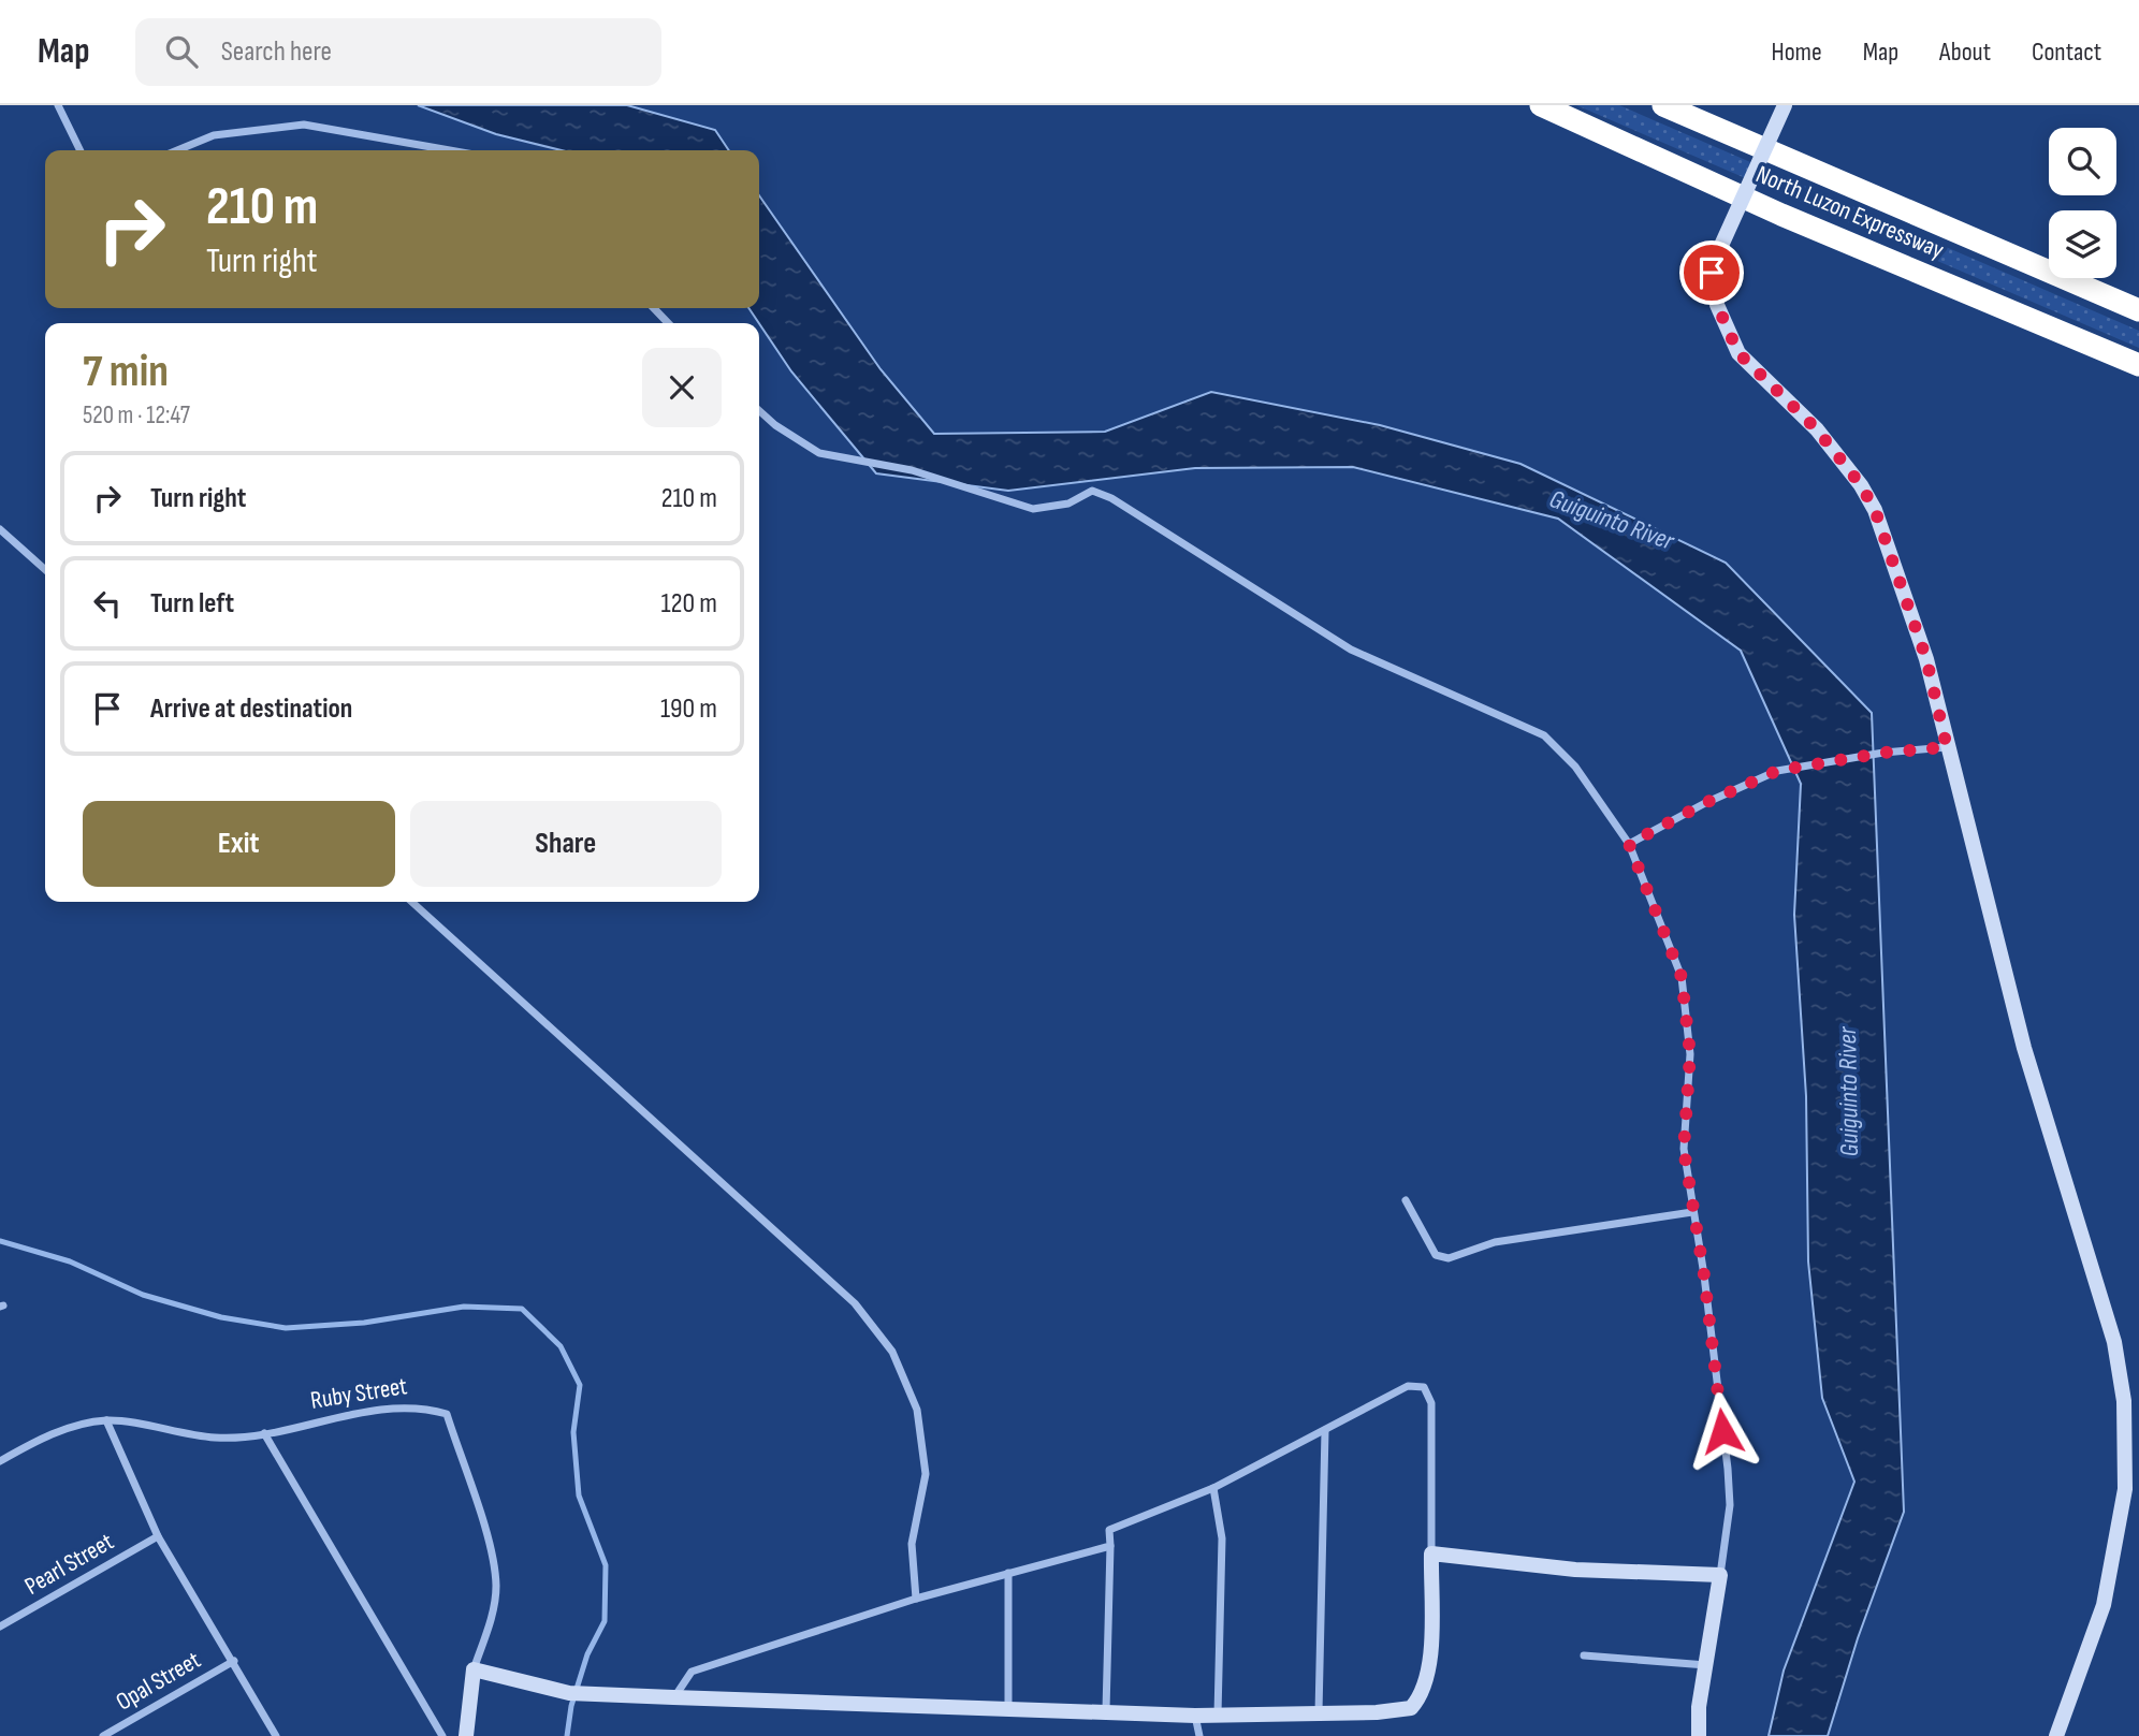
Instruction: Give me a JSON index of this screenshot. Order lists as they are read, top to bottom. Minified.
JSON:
{"streets":{"highway":["North Luzon Expressway"],"street":["Ruby Street","Pearl Street","Opal Street"]},"water":["Guiguinto River"],"page":{"header":"Map","search":"Search here","nav":["Home","Map","About","Contact"],"turn":["210 m","Turn right"],"heading":["7 min","520 m · 12:47"],"list":[{"name":"Turn right","value":"210 m"},{"name":"Turn left","value":"120 m"},{"name":"Arrive at destination","value":"190 m"}],"buttons":["Exit","Share"]}}
